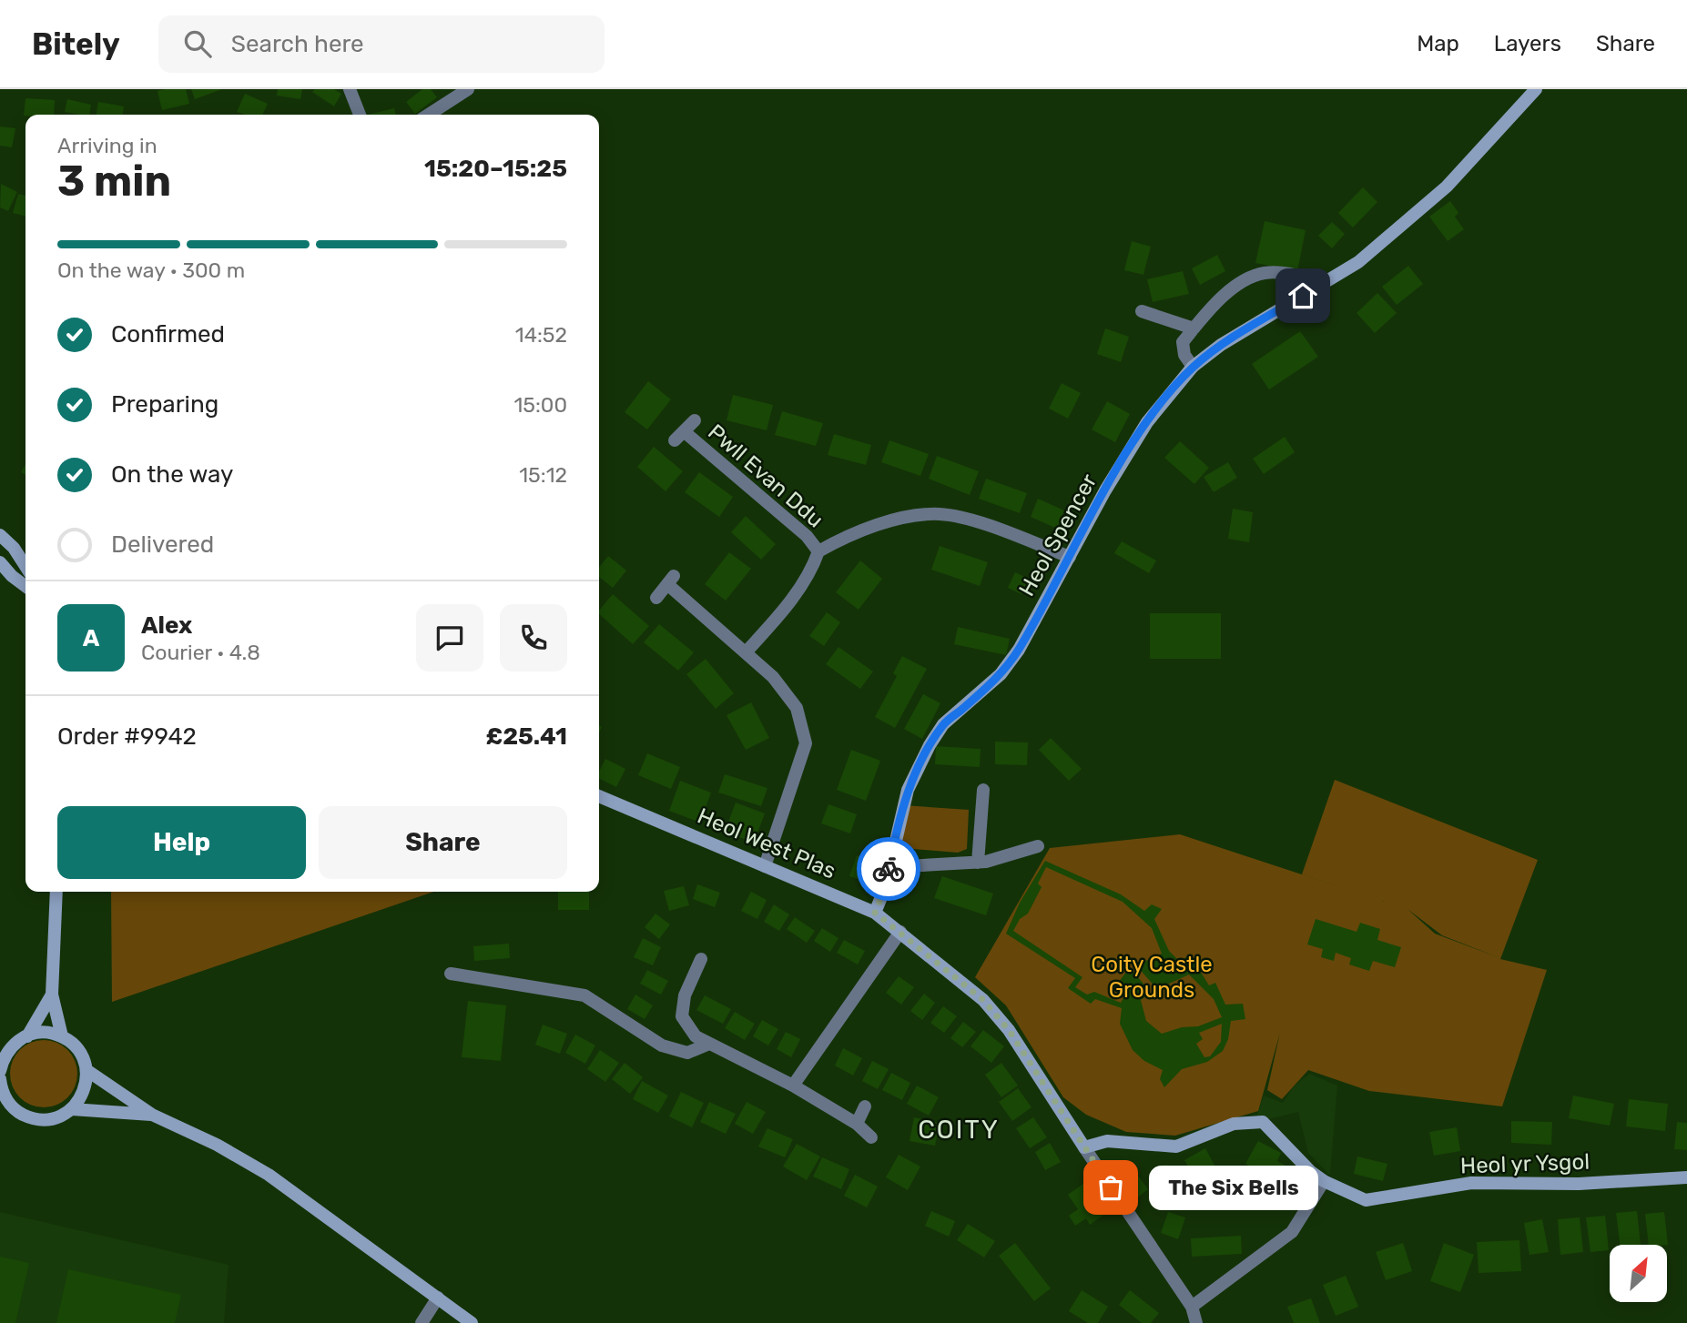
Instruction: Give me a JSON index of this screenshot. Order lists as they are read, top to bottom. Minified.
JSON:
{"streets":{"street":["Pwll Evan Ddu","Heol Spencer","Heol West Plas","Heol yr Ysgol"]},"crossings":[["Pwll Evan Ddu","Heol Spencer"],["Heol Spencer","Heol West Plas"],["Heol West Plas","Heol yr Ysgol"]],"districts":["COITY"],"parks":["Coity Castle Grounds"],"places":["The Six Bells"],"north":"top right","page":{"header":"Bitely","search":"Search here","nav":["Map","Layers","Share"],"heading":["3 min","Arriving in","15:20–15:25"],"panel":["Alex","Courier · 4.8","Order #9942","£25.41"],"bar":"On the way · 300 m","list":[["Confirmed","14:52"],["Preparing","15:00"],["On the way","15:12"],"Delivered"],"round":"A","buttons":["Help","Share"],"bubble":"The Six Bells"}}
